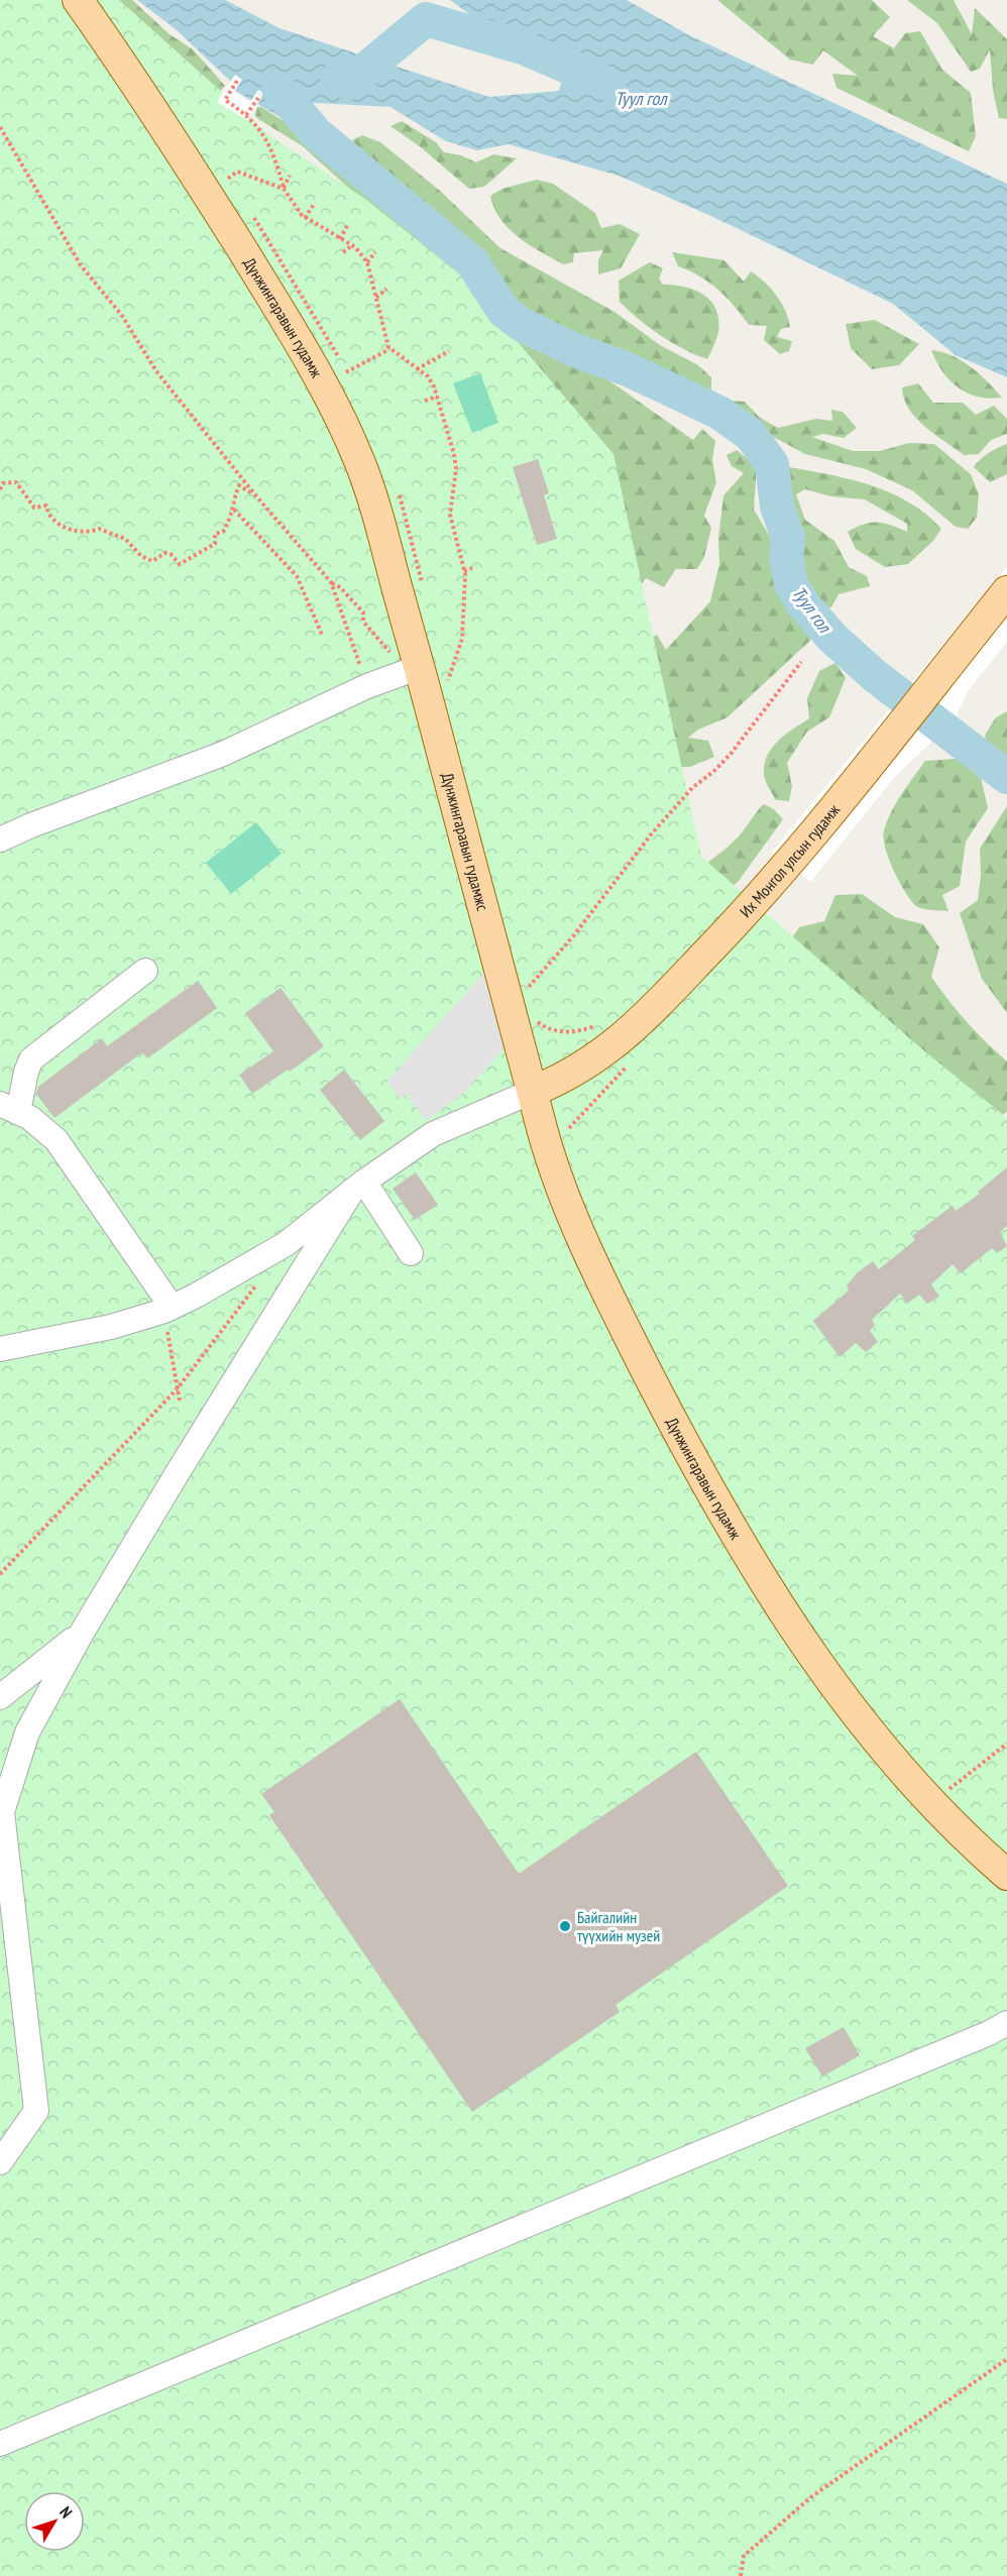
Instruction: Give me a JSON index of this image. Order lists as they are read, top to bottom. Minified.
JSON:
{"streets":{"main road":["Дүнжингаравын гудамж","Дүнжингаравын гудамжс","Их Монгол улсын гудамж"]},"crossings":[["Дүнжингаравын гудамж","Дүнжингаравын гудамжс"],["Дүнжингаравын гудамж","Их Монгол улсын гудамж"]],"water":["Туул гол"],"places":["Байгалийн түүхийн музей"],"north":"top right"}
